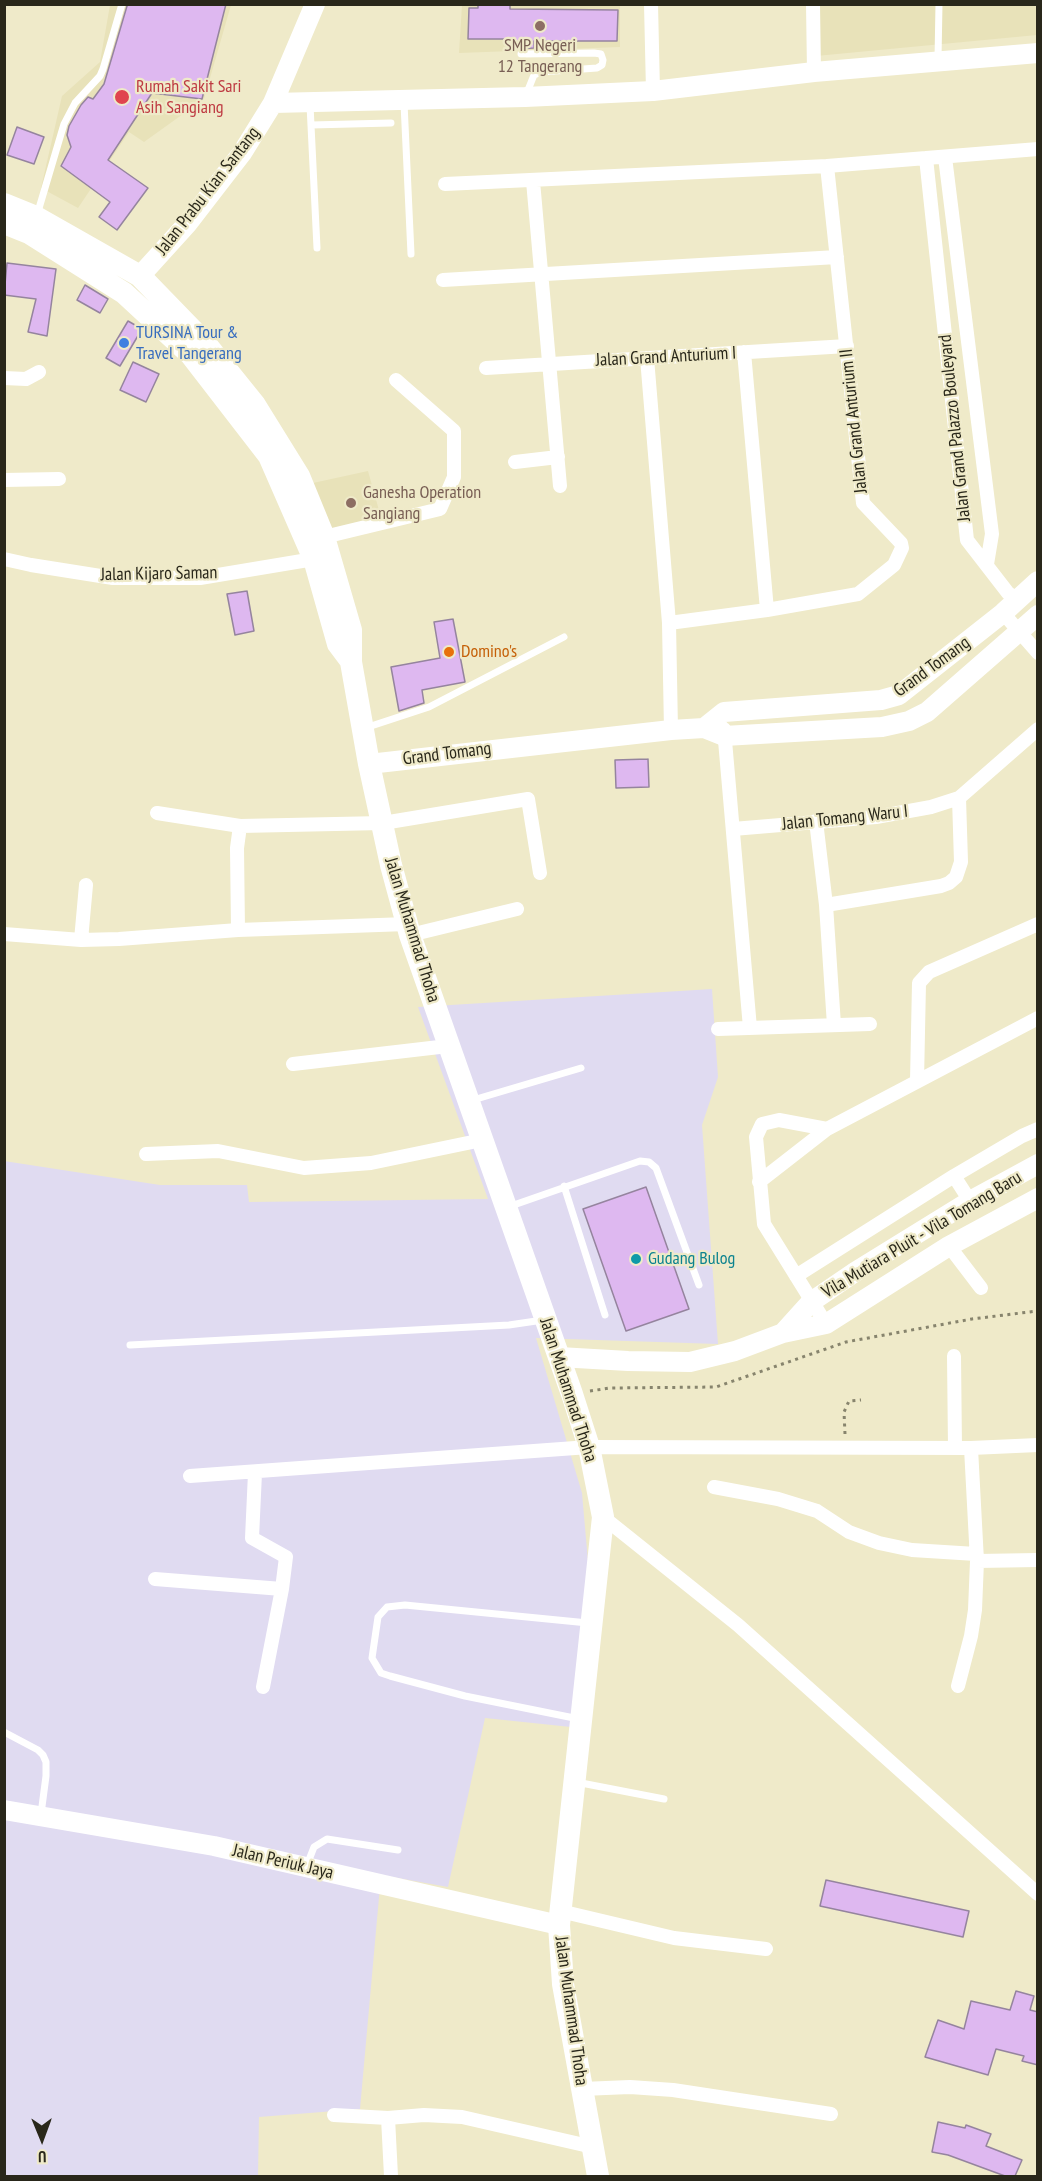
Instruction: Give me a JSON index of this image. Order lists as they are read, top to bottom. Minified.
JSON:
{"streets":{"main road":["Jalan Muhammad Thoha"],"street":["Jalan Prabu Kian Santang","Jalan Grand Anturium I","Jalan Grand Anturium II","Jalan Grand Palazzo Bouleyard","Jalan Kijaro Saman","Grand Tomang","Jalan Tomang Waru I","Vila Mutiara Pluit - Vila Tomang Baru","Jalan Periuk Jaya"]},"crossings":[["Jalan Prabu Kian Santang","Jalan Muhammad Thoha"],["Jalan Grand Anturium I","Jalan Grand Anturium II"],["Jalan Grand Palazzo Bouleyard","Grand Tomang"],["Jalan Kijaro Saman","Jalan Muhammad Thoha"],["Grand Tomang","Jalan Muhammad Thoha"],["Jalan Muhammad Thoha","Vila Mutiara Pluit - Vila Tomang Baru"],["Jalan Muhammad Thoha","Jalan Periuk Jaya"]],"places":["SMP Negeri 12 Tangerang","Rumah Sakit Sari Asih Sangiang","TURSINA Tour & Travel Tangerang","Ganesha Operation Sangiang","Domino's","Gudang Bulog"],"north":"bottom"}
